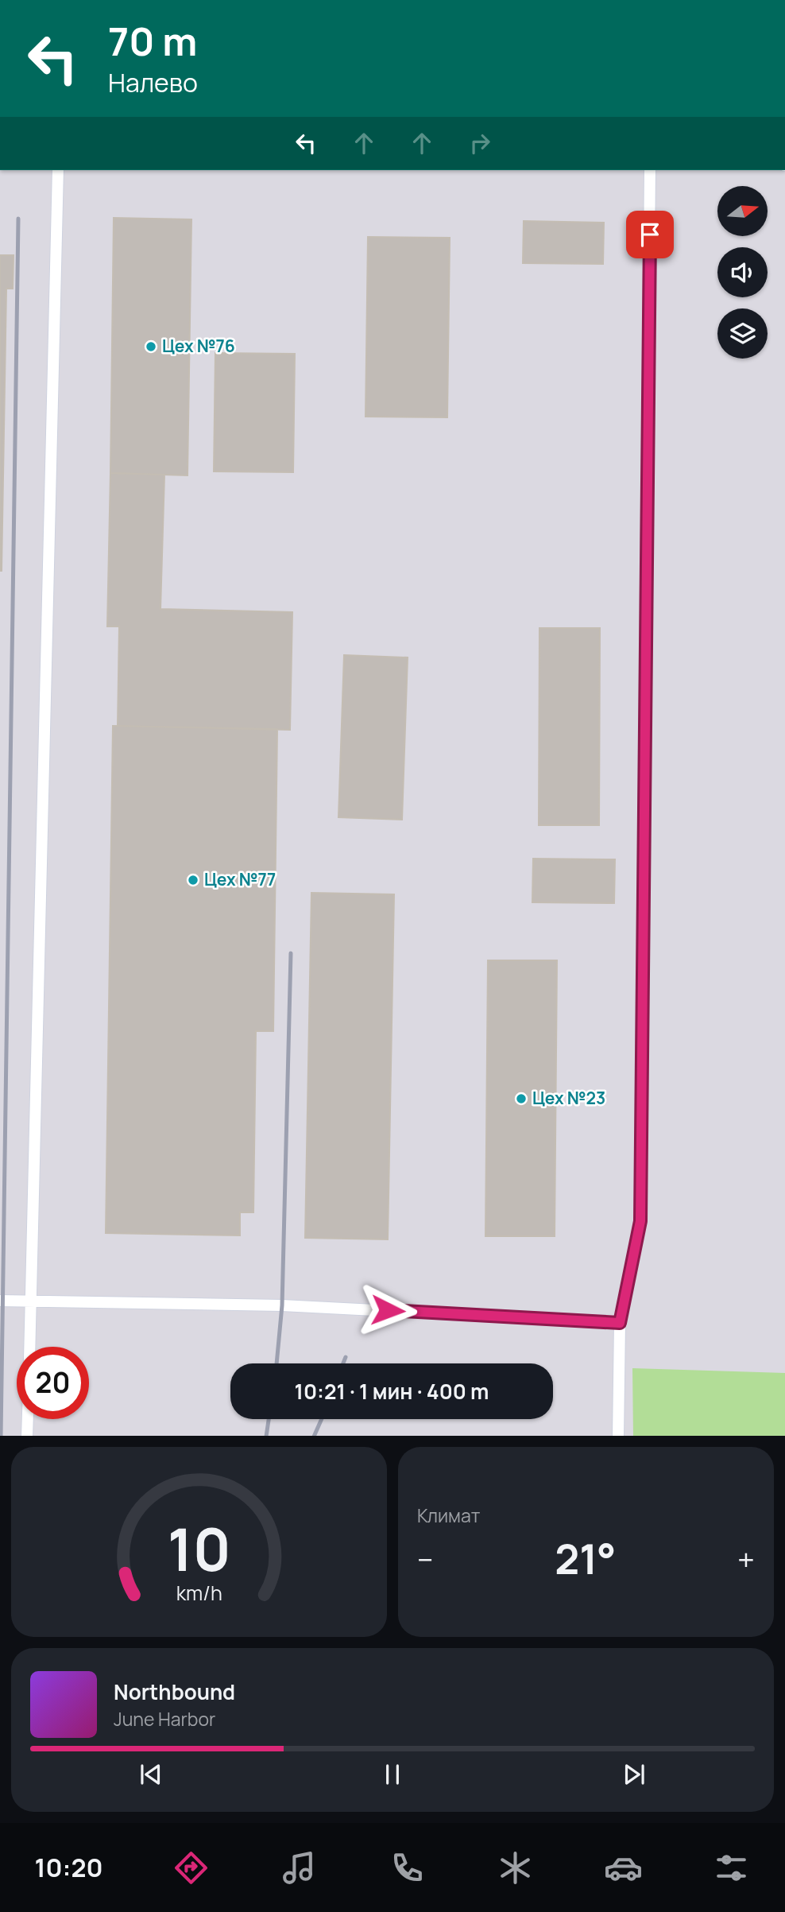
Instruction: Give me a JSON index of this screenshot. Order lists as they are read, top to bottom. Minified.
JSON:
{"places":["Цех №76","Цех №77","Цех №23"],"north":"right","page":{"turn":["70 m","Налево"],"limit":"20","trip":"10:21 · 1 мин · 400 m","tile":"Климат","heat":["−","21°","+"],"song":["Northbound","June Harbor"],"tabs":"10:20","gauge":["10","km/h"]}}
